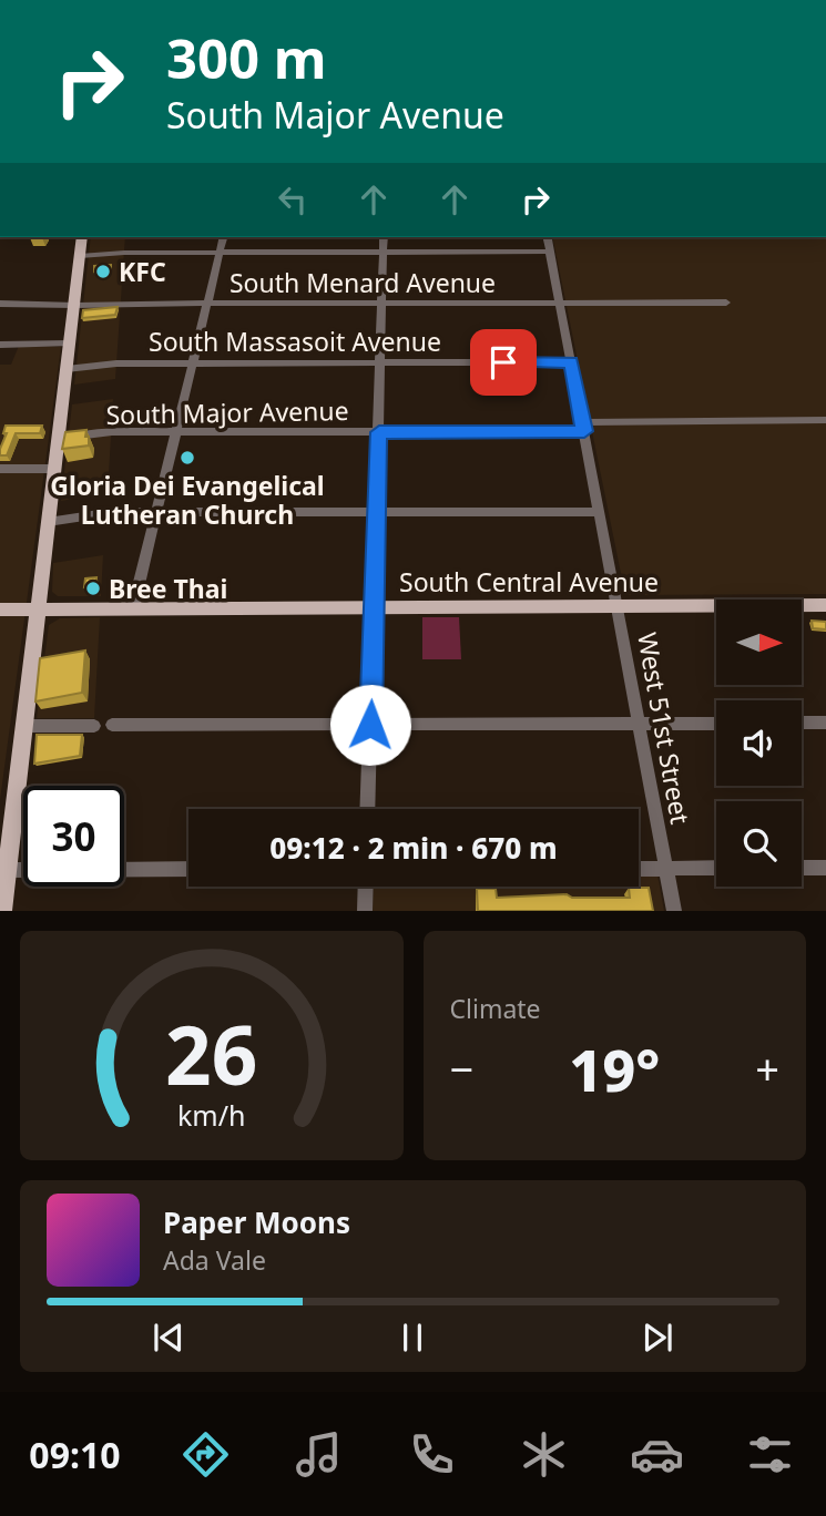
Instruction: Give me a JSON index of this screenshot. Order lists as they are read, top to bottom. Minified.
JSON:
{"streets":{"main road":["South Central Avenue"],"street":["South Menard Avenue","South Massasoit Avenue","South Major Avenue","West 51st Street"]},"crossings":[["South Menard Avenue","West 51st Street"],["South Massasoit Avenue","West 51st Street"],["South Major Avenue","West 51st Street"],["South Central Avenue","West 51st Street"]],"places":["KFC","Gloria Dei Evangelical Lutheran Church","Bree Thai"],"north":"right","page":{"turn":["300 m","South Major Avenue"],"limit":"30","trip":"09:12 · 2 min · 670 m","tile":"Climate","heat":["−","19°","+"],"song":["Paper Moons","Ada Vale"],"tabs":"09:10","gauge":["26","km/h"]}}
